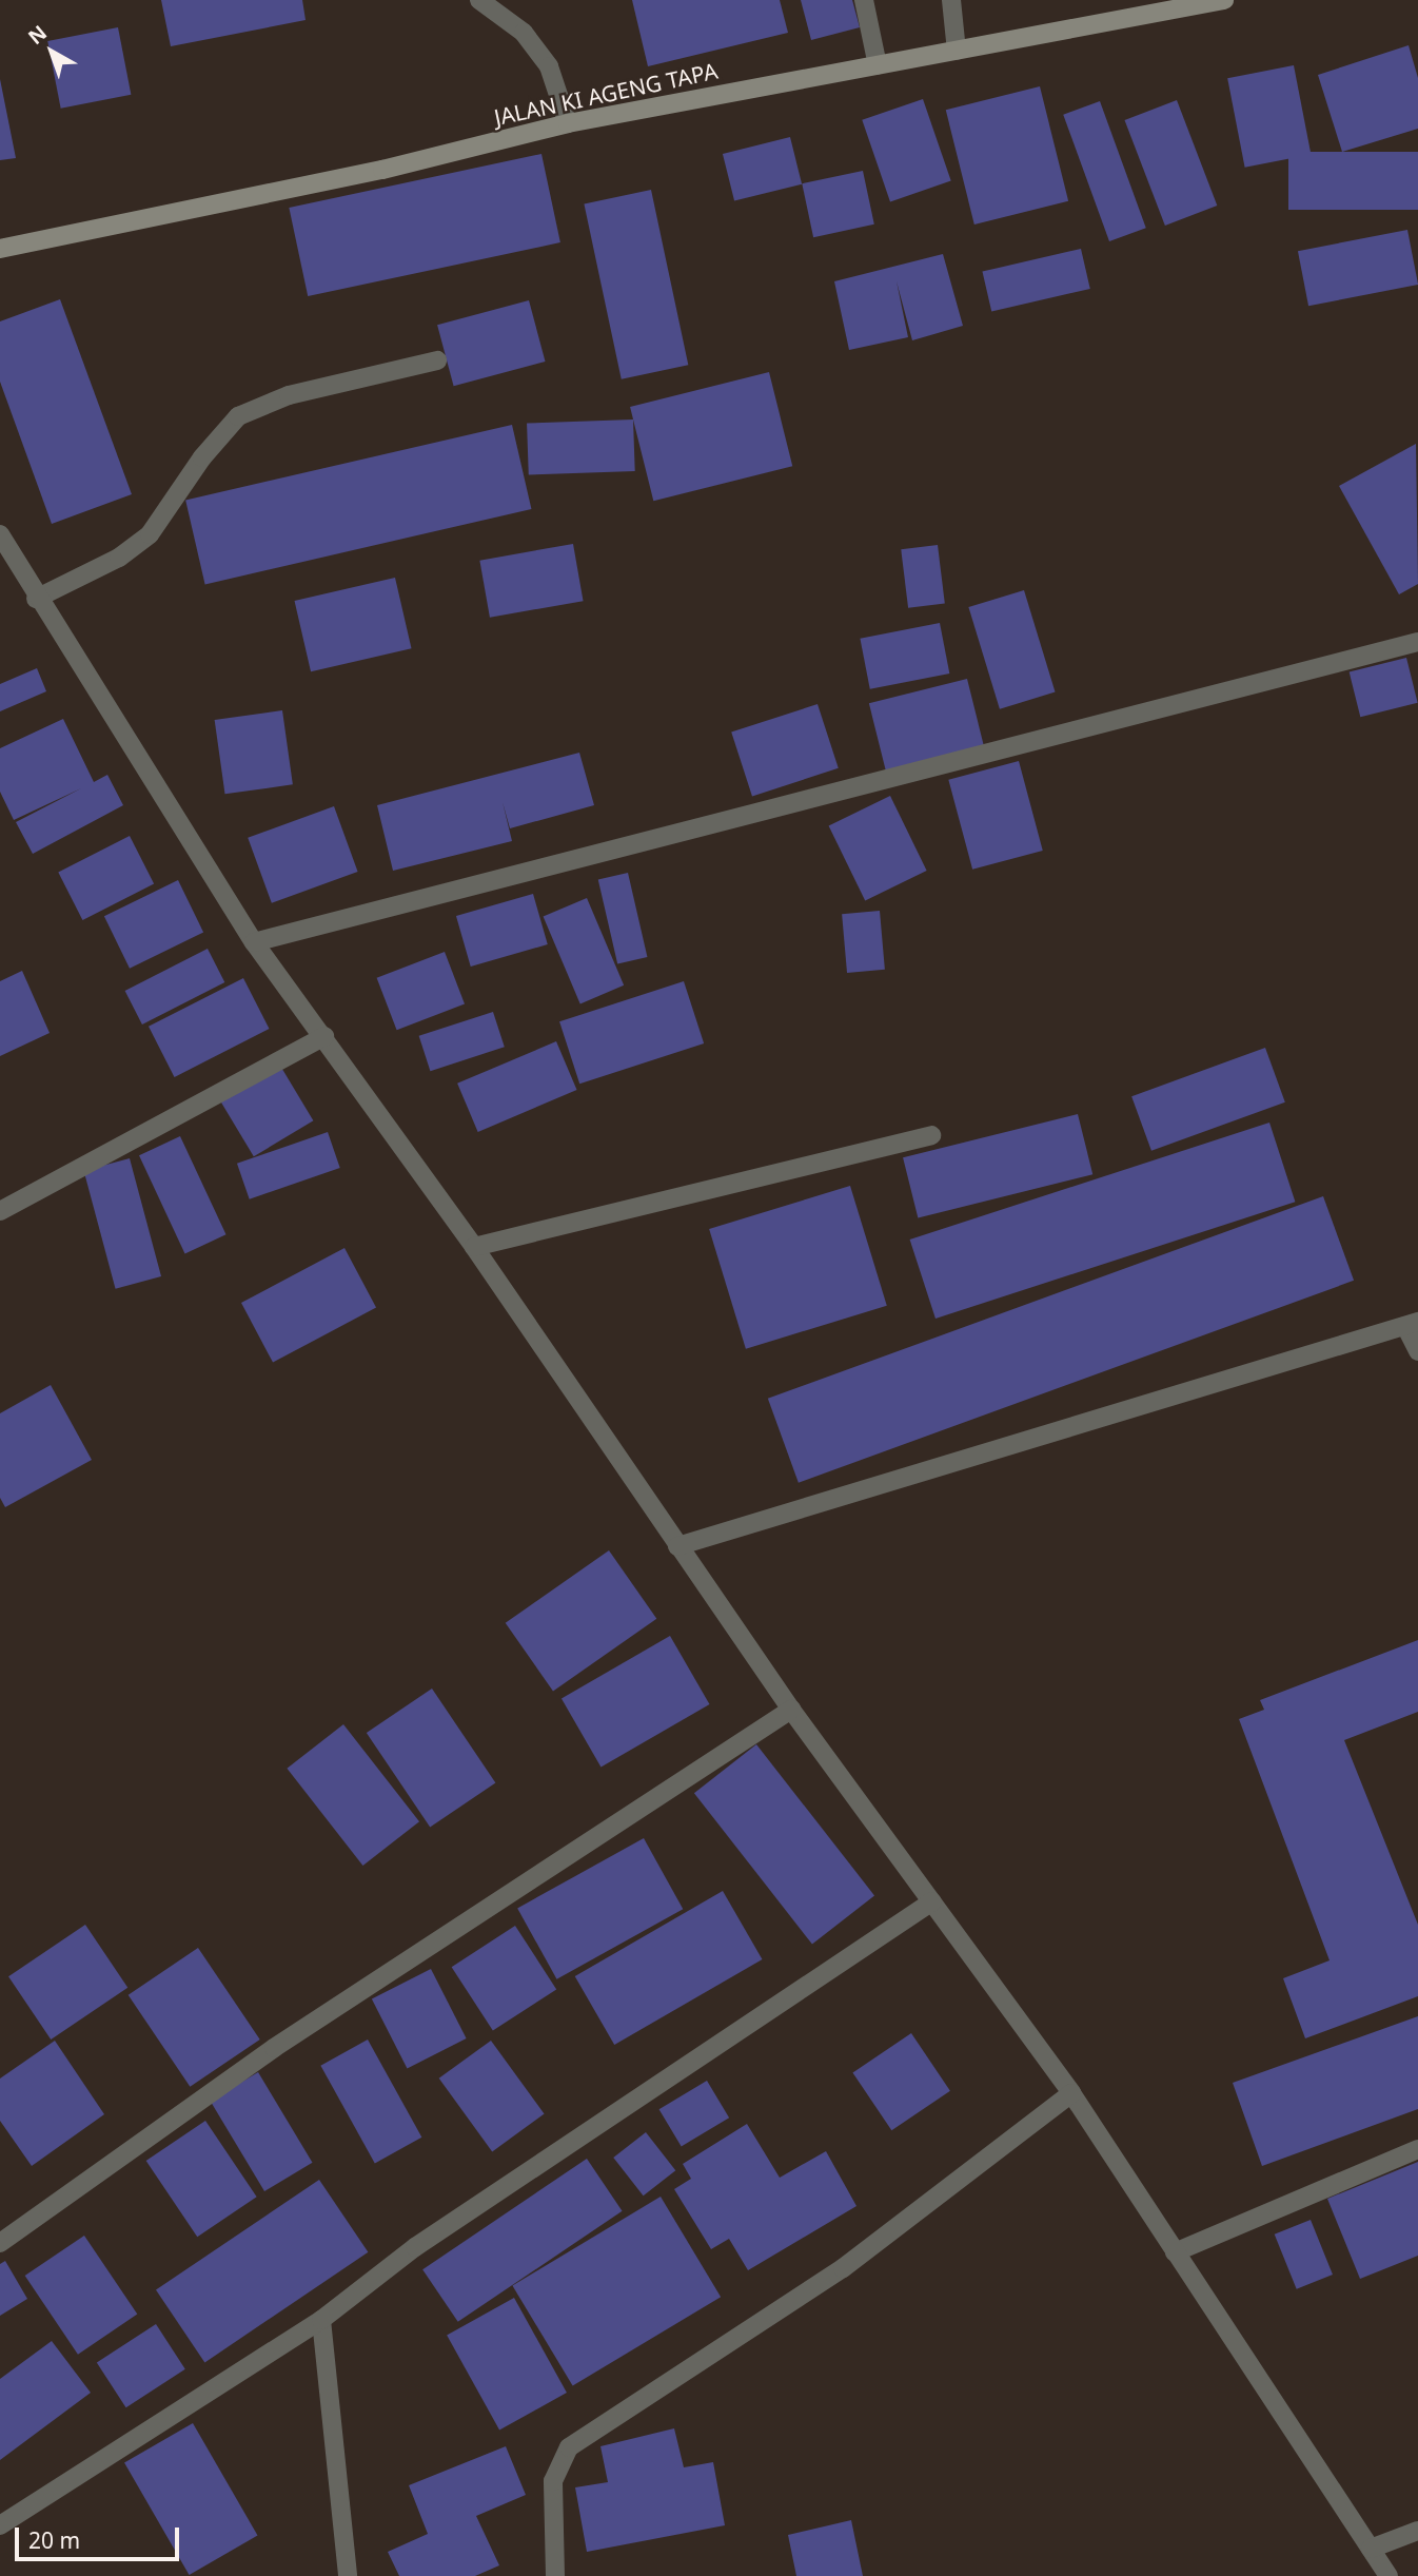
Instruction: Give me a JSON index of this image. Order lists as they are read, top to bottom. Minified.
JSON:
{"streets":{"street":["JALAN KI AGENG TAPA"]},"scale_bar":"20 m","north":"top left"}
